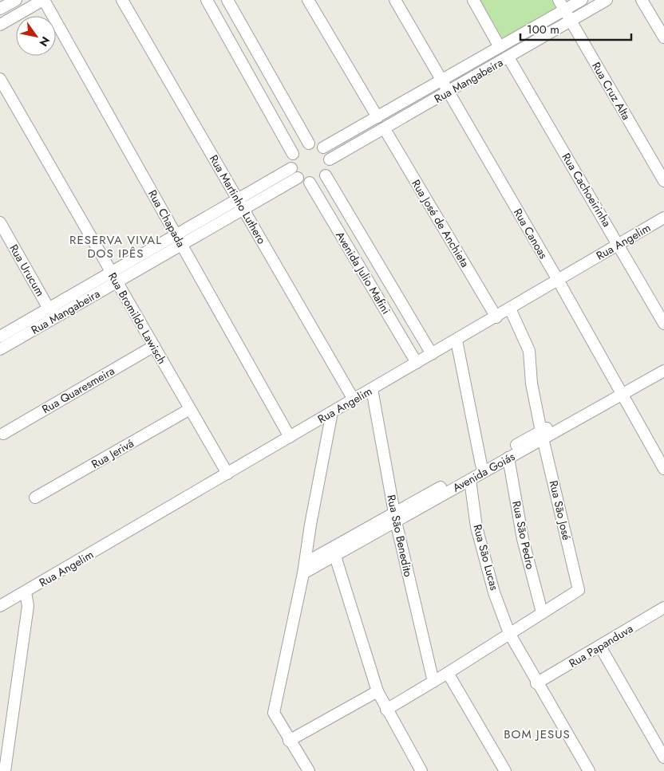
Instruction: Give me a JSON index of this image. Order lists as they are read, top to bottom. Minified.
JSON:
{"streets":{"street":["Rua Mangabeira","Rua Cruz Alta","Rua Cachoeirinha","Rua Martinho Luthero","Rua Chapada","Rua José de Anchieta","Rua Canoas","Rua Angelim","Rua Urucum","Avenida Julio Mafini","Rua Bromildo Lawisch","Rua Quaresmeira","Rua Jerivá","Avenida Goiás","Rua São José","Rua São Pedro","Rua São Benedito","Rua São Lucas","Rua Papanduva"]},"crossings":[["Rua Mangabeira","Rua Cruz Alta"],["Rua Mangabeira","Rua Cachoeirinha"],["Rua Mangabeira","Rua Martinho Luthero"],["Rua Mangabeira","Rua Chapada"],["Rua Mangabeira","Rua José de Anchieta"],["Rua Mangabeira","Rua Canoas"],["Rua Mangabeira","Rua Urucum"],["Rua Mangabeira","Avenida Julio Mafini"],["Rua Mangabeira","Rua Bromildo Lawisch"],["Rua Cachoeirinha","Rua Angelim"],["Rua Martinho Luthero","Rua Angelim"],["Rua Chapada","Rua Angelim"],["Rua José de Anchieta","Rua Angelim"],["Rua Canoas","Rua Angelim"],["Rua Canoas","Avenida Goiás"],["Rua Angelim","Avenida Julio Mafini"],["Rua Angelim","Rua Bromildo Lawisch"],["Rua Angelim","Rua São José"],["Rua Angelim","Rua São Benedito"],["Rua Bromildo Lawisch","Rua Quaresmeira"],["Rua Bromildo Lawisch","Rua Jerivá"],["Avenida Goiás","Rua São José"],["Avenida Goiás","Rua São Pedro"],["Avenida Goiás","Rua São Benedito"],["Avenida Goiás","Rua São Lucas"],["Rua São José","Rua São Pedro"],["Rua São Lucas","Rua Papanduva"]],"districts":["RESERVA VIVAL DOS IPÊS","BOM JESUS"],"scale_bar":"100 m","north":"bottom right"}
